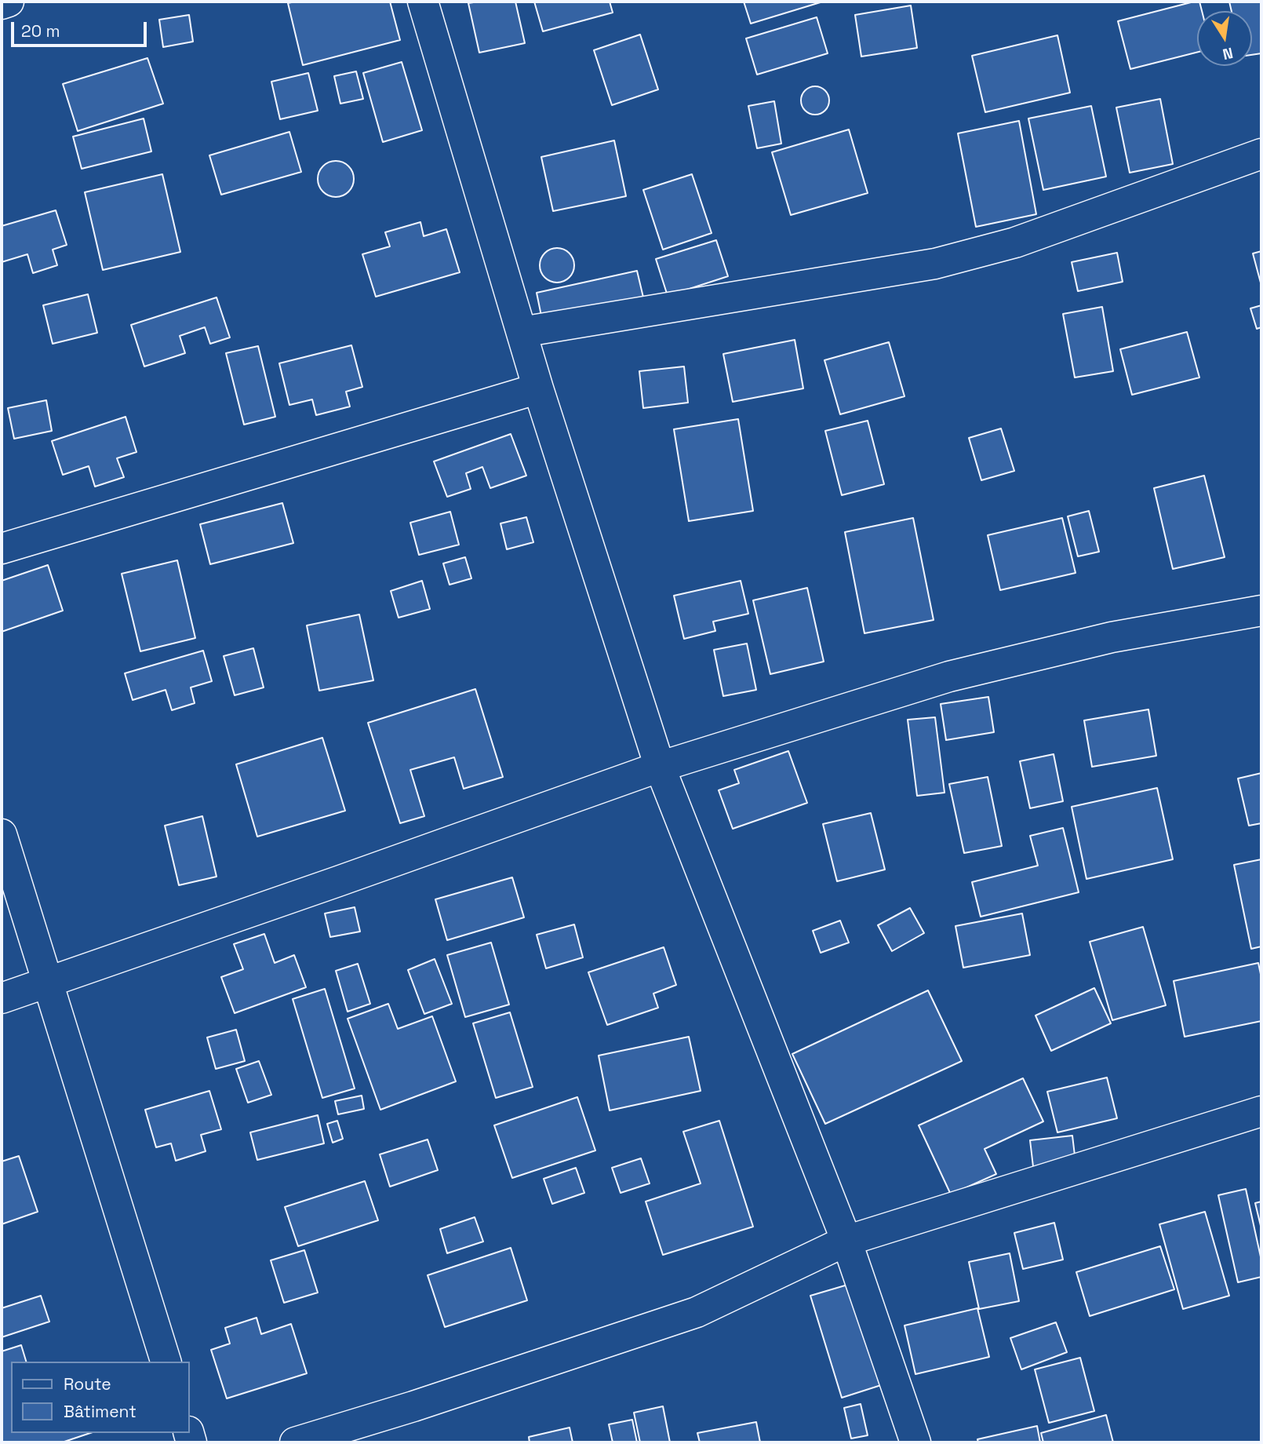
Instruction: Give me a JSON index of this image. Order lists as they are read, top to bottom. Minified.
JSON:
{"legend":["Route","Bâtiment"],"scale_bar":"20 m","north":"bottom"}
